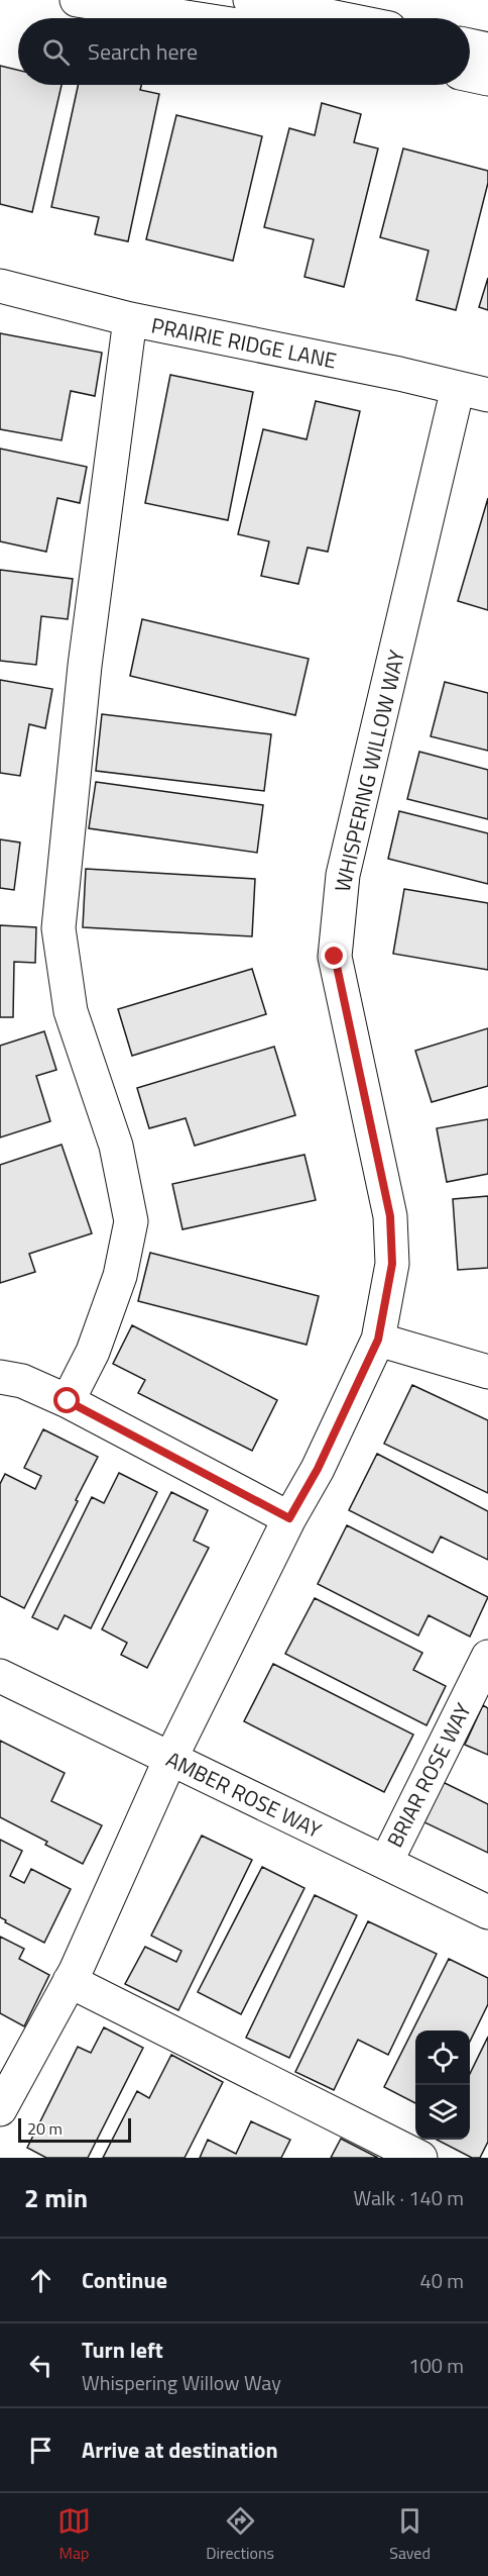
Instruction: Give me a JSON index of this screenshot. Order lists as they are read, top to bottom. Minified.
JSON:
{"streets":{"street":["PRAIRIE RIDGE LANE","WHISPERING WILLOW WAY","BRIAR ROSE WAY","AMBER ROSE WAY"]},"crossings":[["PRAIRIE RIDGE LANE","WHISPERING WILLOW WAY"],["WHISPERING WILLOW WAY","AMBER ROSE WAY"],["BRIAR ROSE WAY","AMBER ROSE WAY"]],"scale_bar":"20 m","page":{"search":"Search here","scale":"20 m","heading":["2 min","Walk · 140 m"],"list":[["Continue","40 m"],["Turn left","Whispering Willow Way","100 m"],"Arrive at destination"],"nav":["Map","Directions","Saved"]}}
